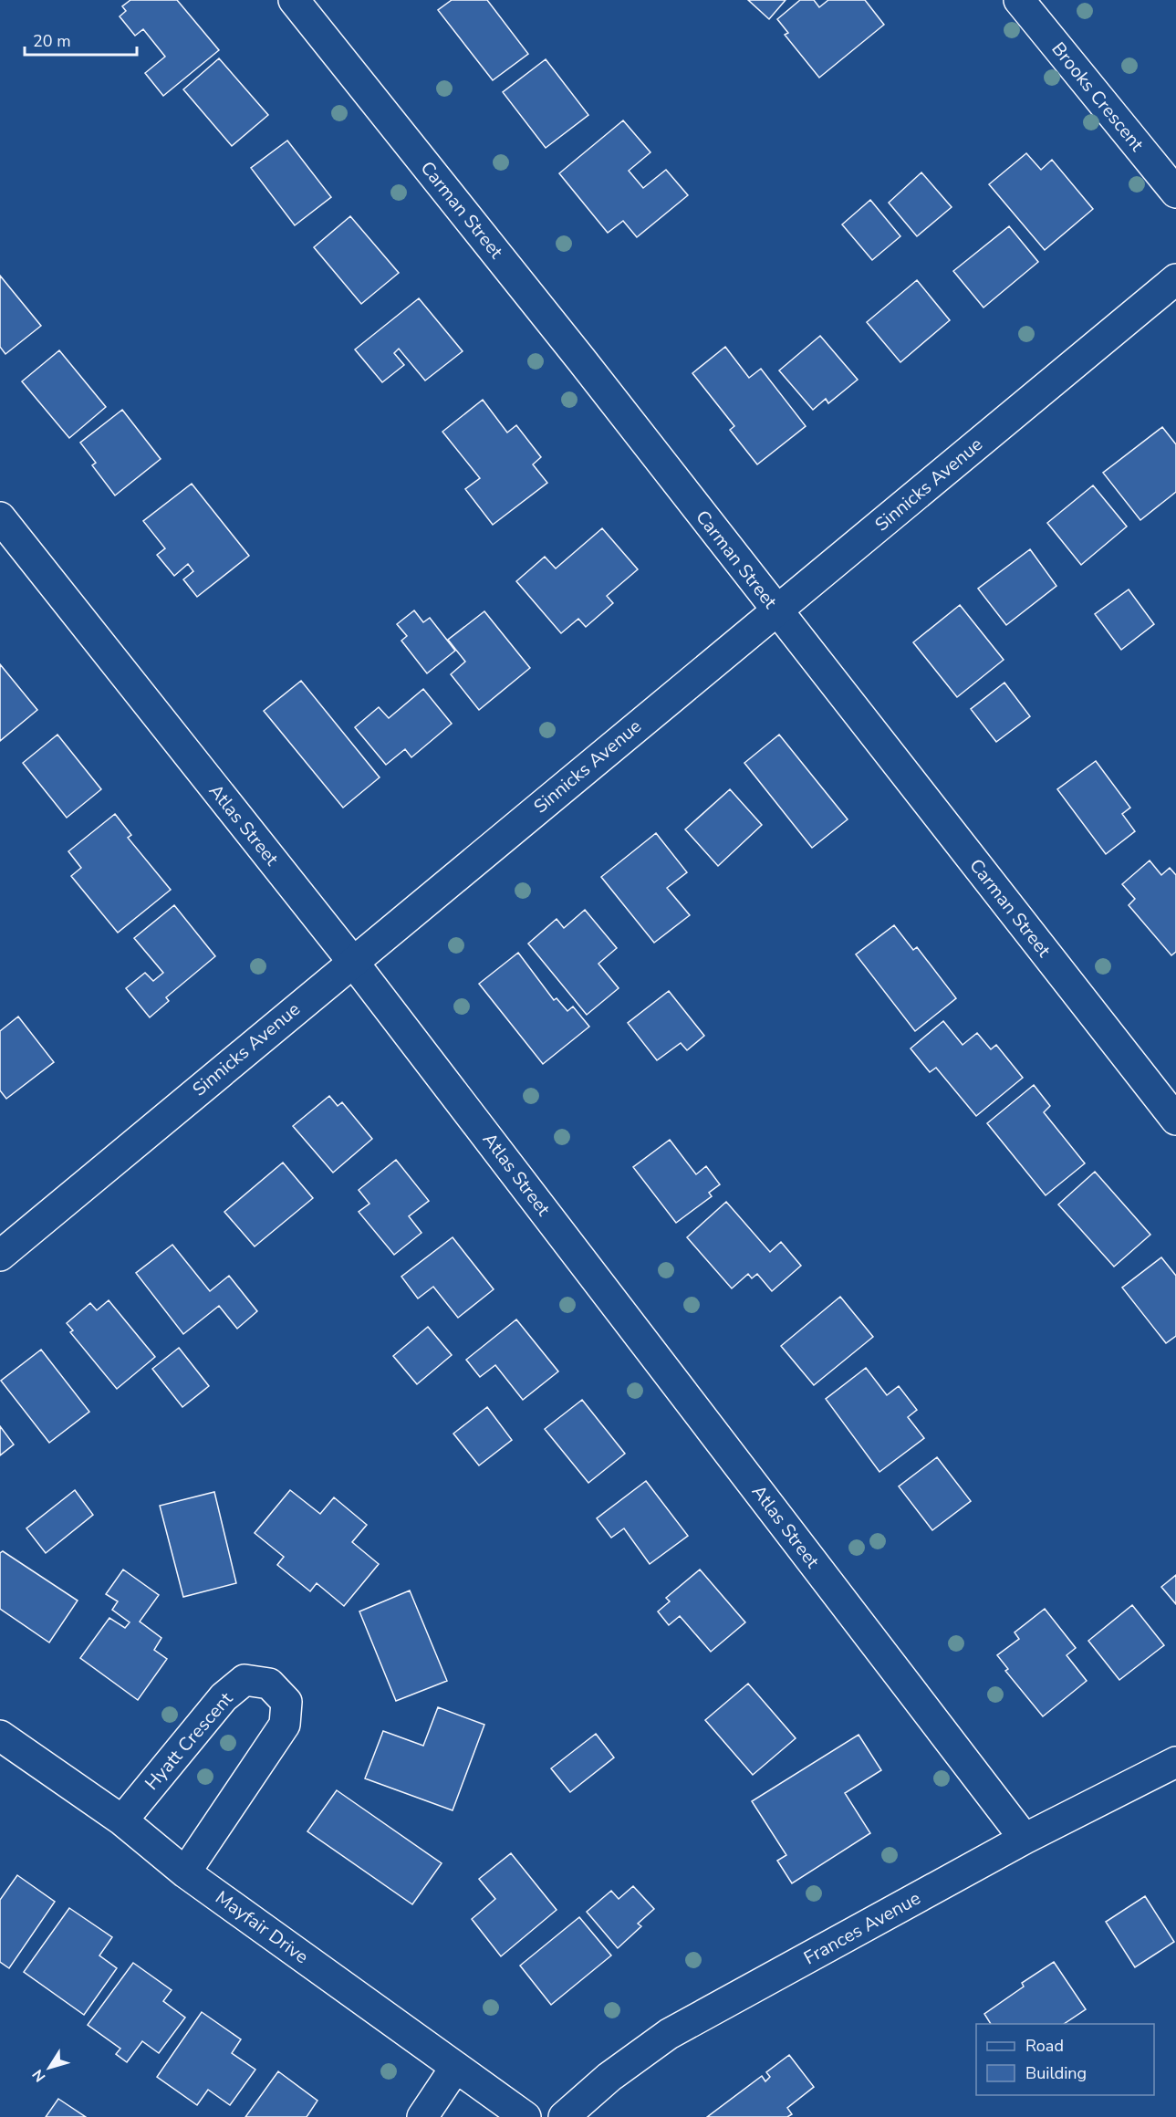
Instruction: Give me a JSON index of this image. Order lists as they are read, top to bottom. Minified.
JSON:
{"streets":{"street":["Brooks Crescent","Carman Street","Sinnicks Avenue","Atlas Street","Hyatt Crescent","Mayfair Drive","Frances Avenue"]},"crossings":[["Carman Street","Sinnicks Avenue"],["Sinnicks Avenue","Atlas Street"],["Atlas Street","Frances Avenue"],["Hyatt Crescent","Mayfair Drive"]],"legend":["Road","Building"],"scale_bar":"20 m","north":"bottom left"}
